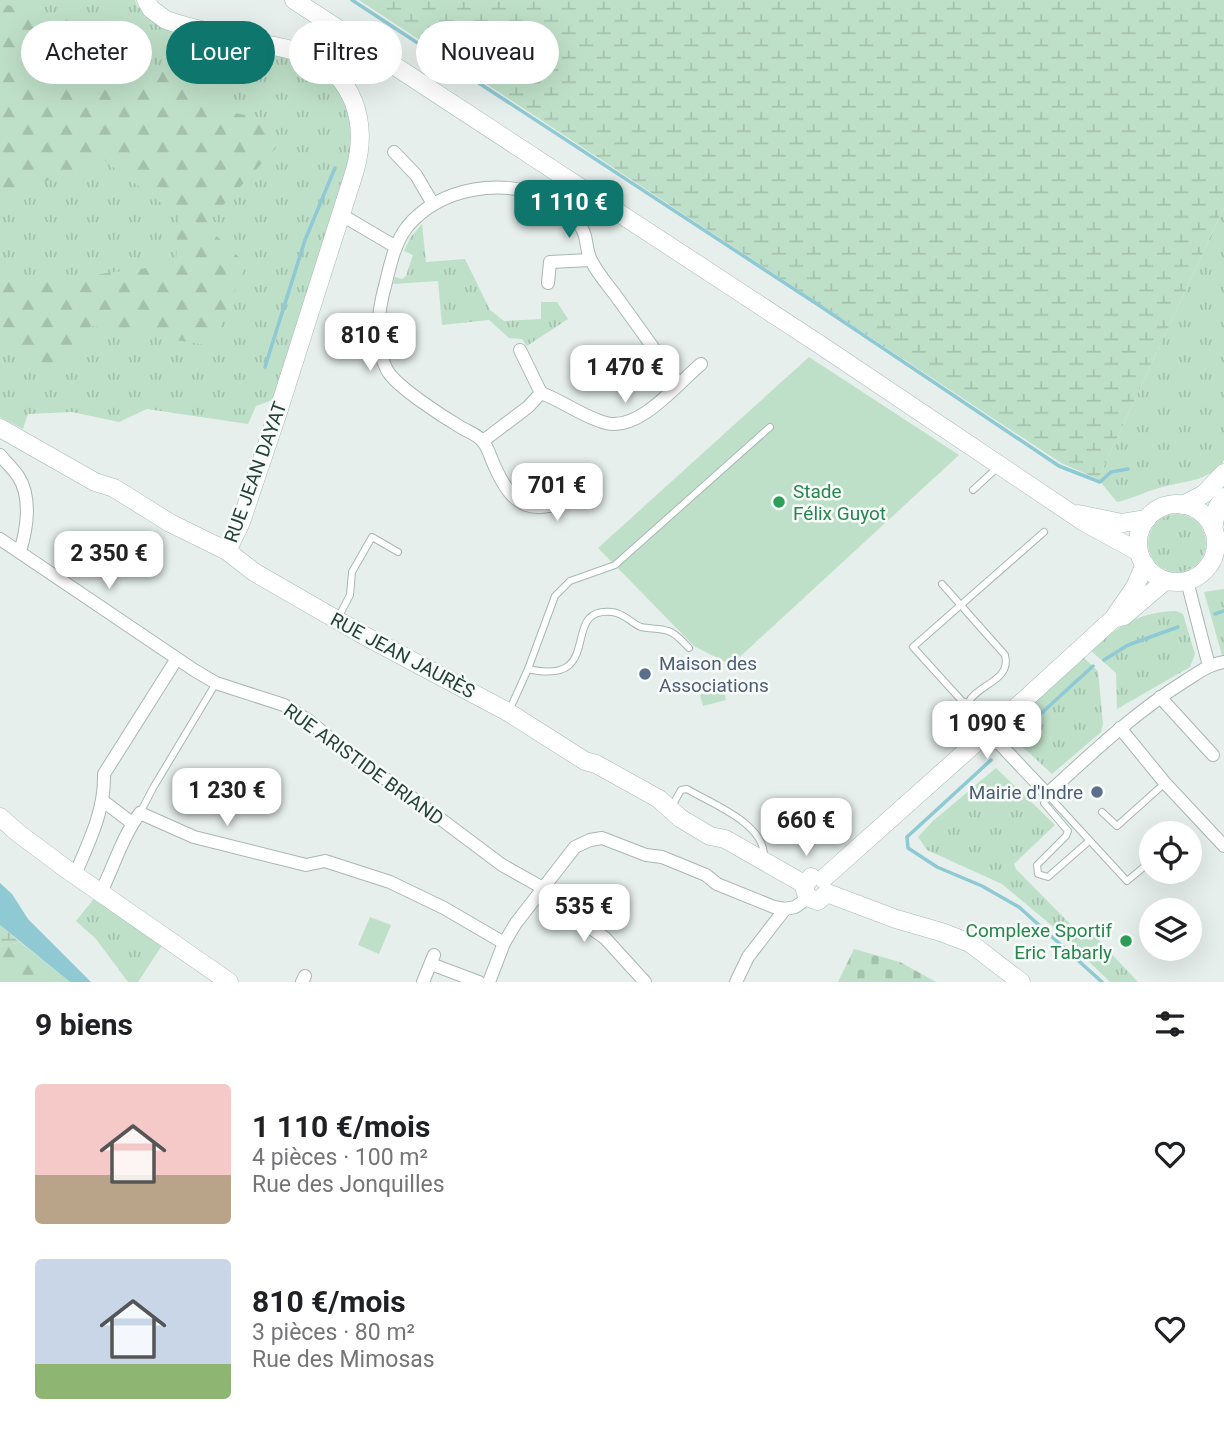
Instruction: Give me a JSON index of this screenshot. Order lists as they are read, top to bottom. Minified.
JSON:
{"streets":{"main road":["RUE JEAN DAYAT","RUE JEAN JAURÈS"],"street":["RUE ARISTIDE BRIAND"]},"crossings":[["RUE JEAN DAYAT","RUE JEAN JAURÈS"]],"places":["Stade Félix Guyot","Maison des Associations","Mairie d'Indre","Complexe Sportif Eric Tabarly"],"page":{"chip":["Acheter","Louer","Filtres","Nouveau"],"price":["1 110 €","810 €","1 470 €","701 €","2 350 €","1 090 €","1 230 €","660 €","535 €"],"heading":"9 biens","list":[{"name":"1 110 €/mois","note":"4 pièces · 100 m² · Rue des Jonquilles"},{"name":"810 €/mois","note":"3 pièces · 80 m² · Rue des Mimosas"}]}}
